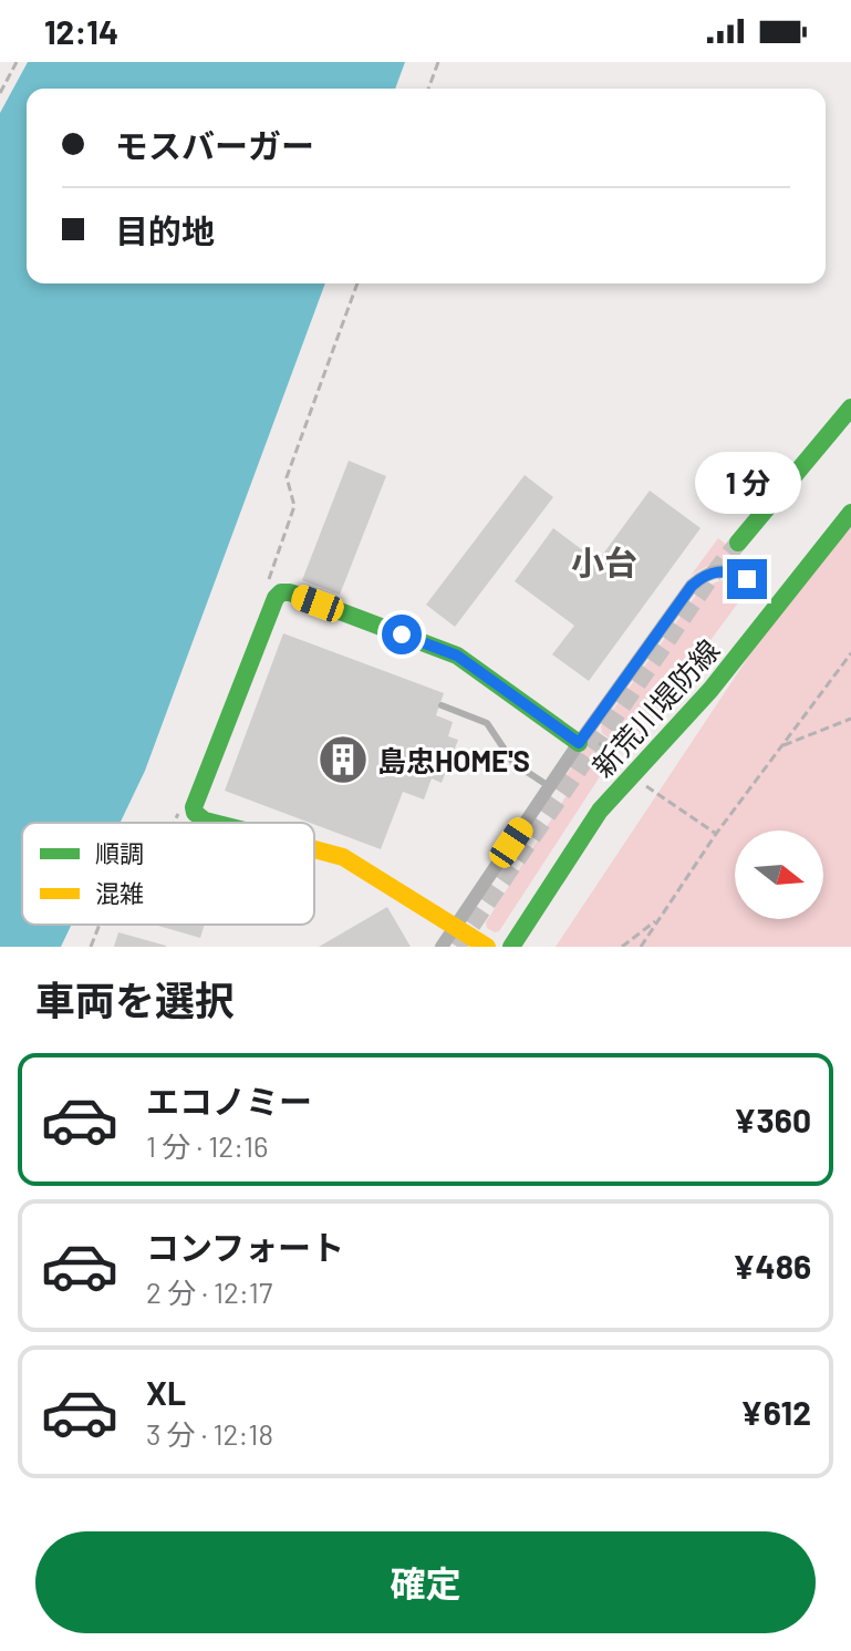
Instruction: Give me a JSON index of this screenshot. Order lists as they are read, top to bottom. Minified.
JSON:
{"streets":{"street":["新荒川堤防線"]},"districts":["小台"],"places":{"building":["島忠HOME'S"]},"legend":["順調","混雑"],"north":"right","page":{"status":"12:14","banner":["モスバーガー","目的地"],"bubble":"1 分","heading":"車両を選択","list":[{"name":"エコノミー","note":"1 分 · 12:16","value":"¥360"},{"name":"コンフォート","note":"2 分 · 12:17","value":"¥486"},{"name":"XL","note":"3 分 · 12:18","value":"¥612"}],"buttons":"確定"}}
